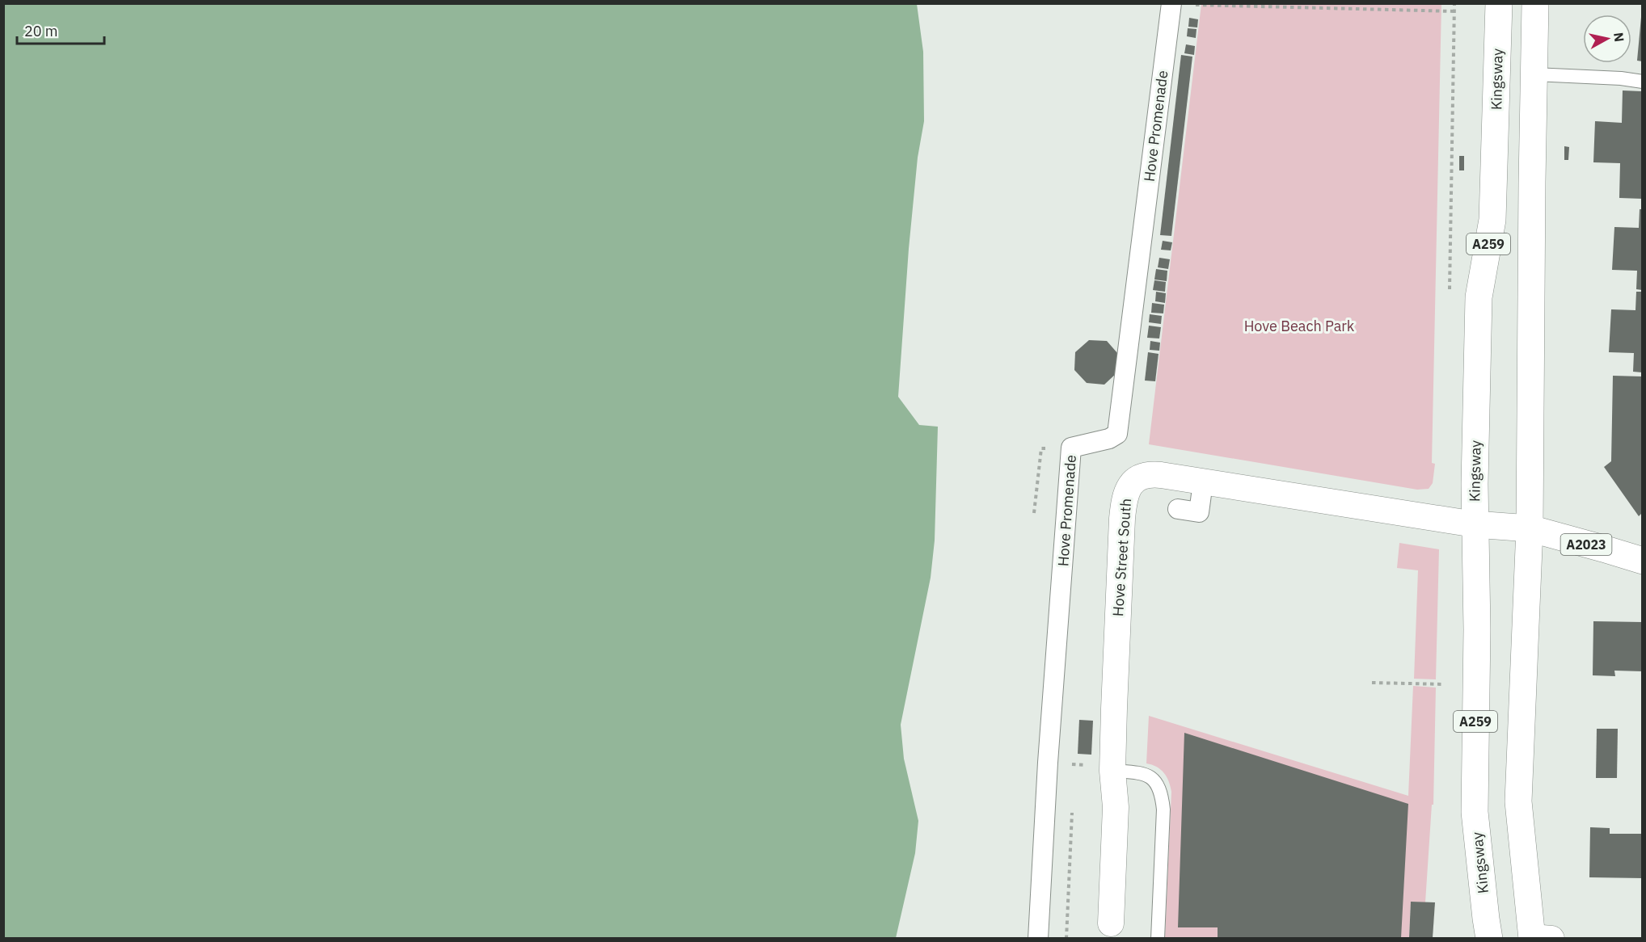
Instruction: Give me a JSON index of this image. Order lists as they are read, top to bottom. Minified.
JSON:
{"streets":{"main road":["Kingsway","A259","A2023"],"street":["Hove Promenade","Hove Street South"]},"crossings":[["Kingsway","A2023"],["Kingsway","Hove Street South"],["A259","A2023"],["A2023","Hove Street South"]],"parks":["Hove Beach Park"],"scale_bar":"20 m","north":"right"}
